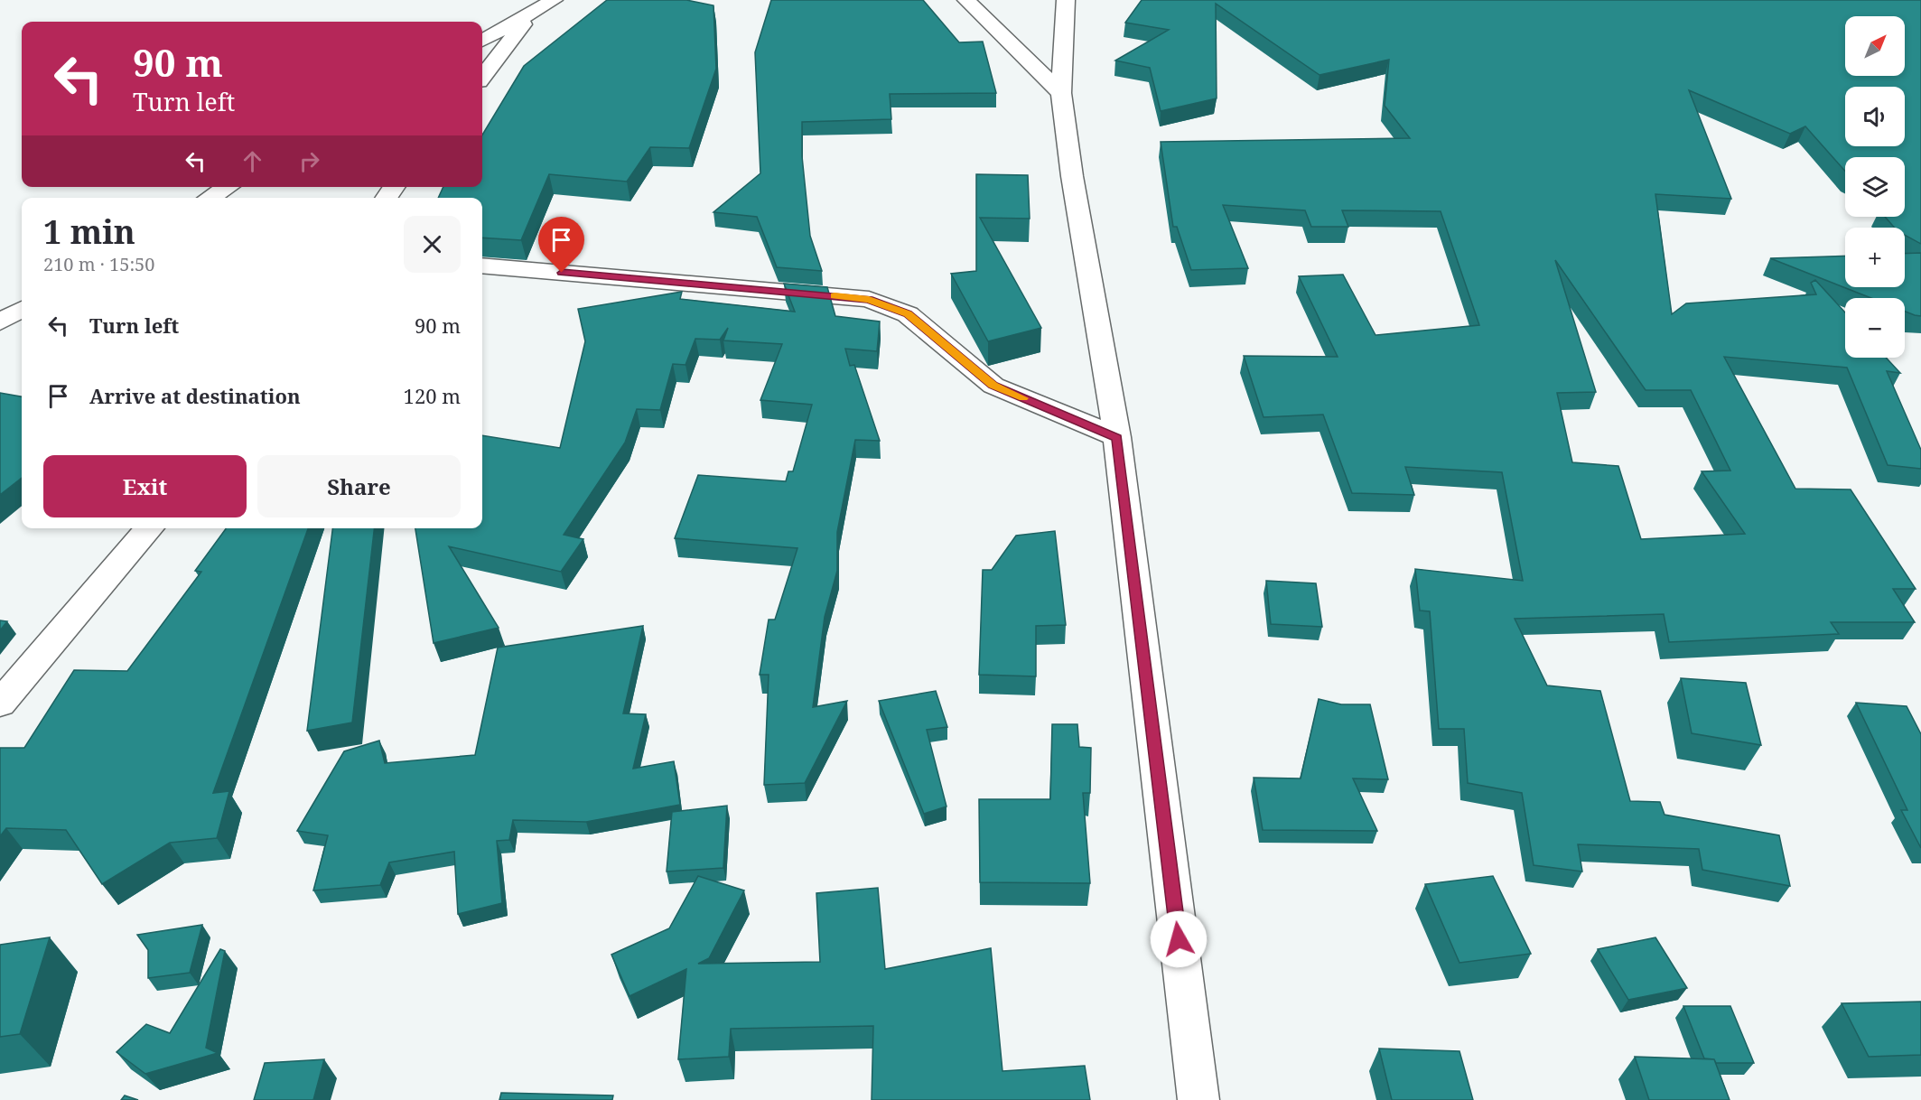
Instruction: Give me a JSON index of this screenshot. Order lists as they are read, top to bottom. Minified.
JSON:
{"north":"top right","page":{"map_buttons":["+","−"],"turn":["90 m","Turn left"],"heading":["1 min","210 m · 15:50"],"list":[{"name":"Turn left","value":"90 m"},{"name":"Arrive at destination","value":"120 m"}],"buttons":["Exit","Share"]}}
